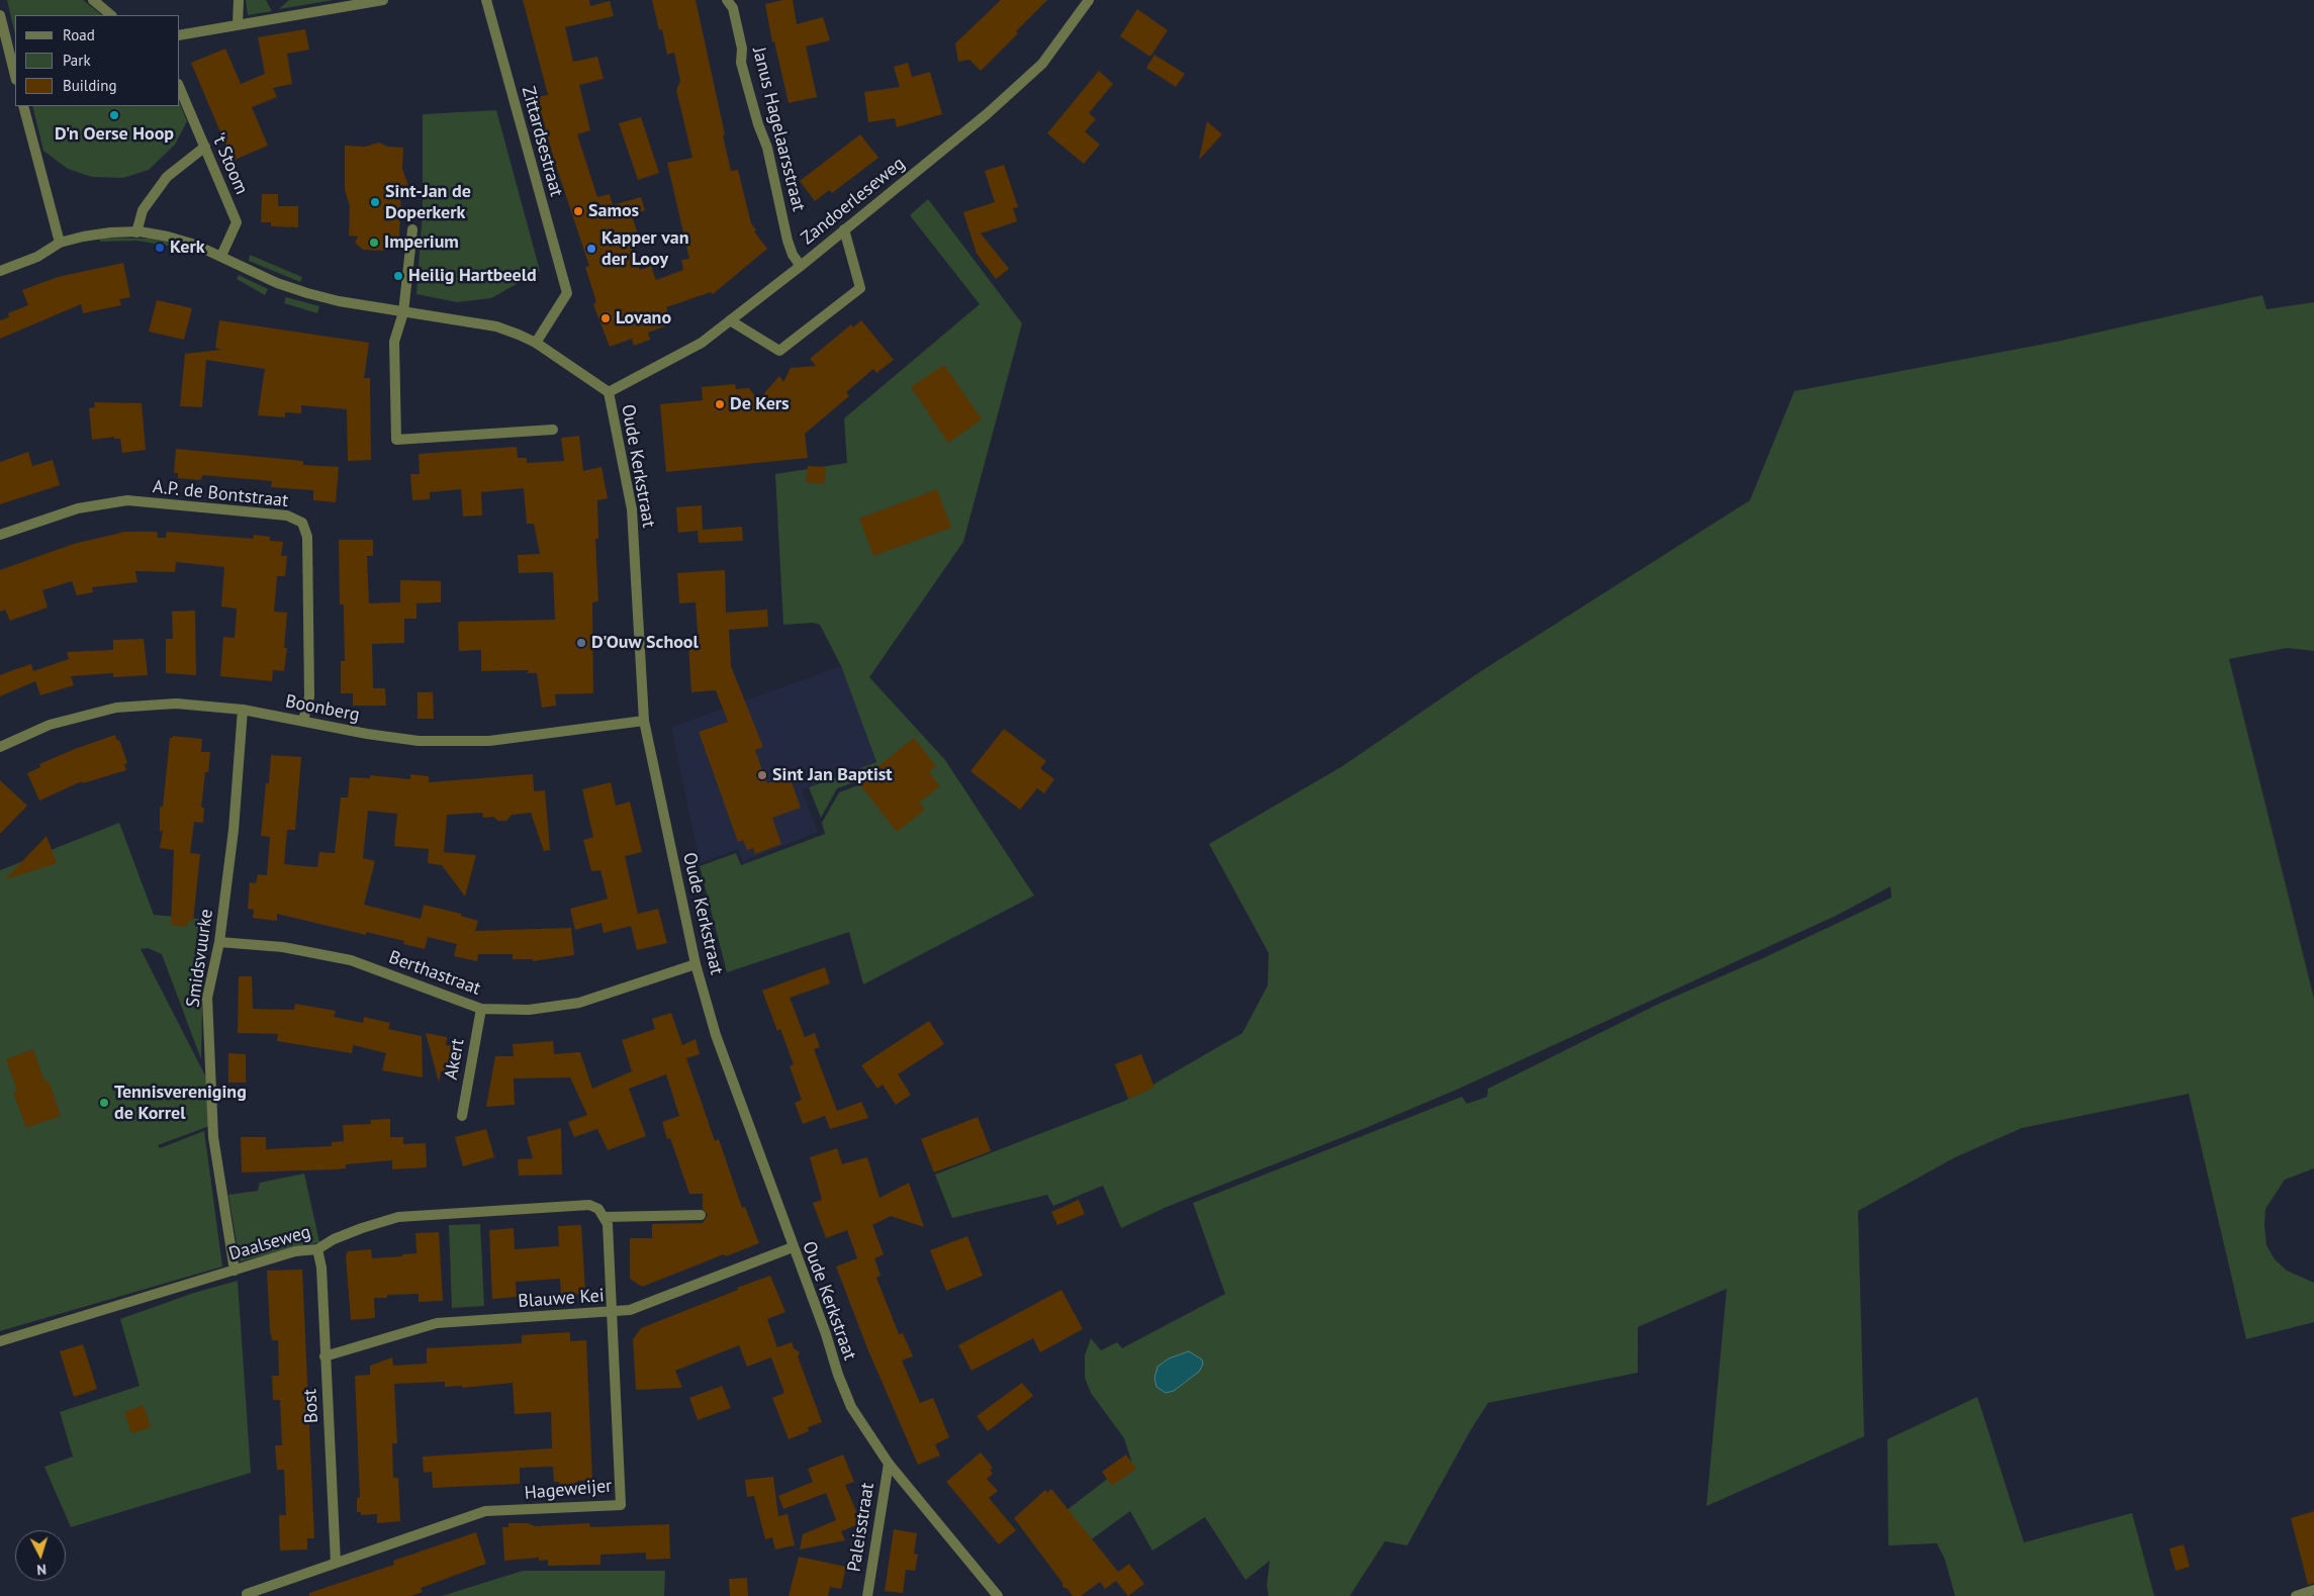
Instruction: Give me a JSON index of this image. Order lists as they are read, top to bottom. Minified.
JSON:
{"streets":{"street":["Janus Hagelaarsstraat","Zittardsestraat","'t Stoom","Zandoerleseweg","Oude Kerkstraat","A.P. de Bontstraat","Boonberg","Smidsvuurke","Berthastraat","Akert","Daalseweg","Blauwe Kei","Bost","Hageweijer","Paleisstraat"]},"crossings":[["Janus Hagelaarsstraat","Zandoerleseweg"],["Zittardsestraat","Oude Kerkstraat"],["'t Stoom","Oude Kerkstraat"],["Zandoerleseweg","Oude Kerkstraat"],["Oude Kerkstraat","Boonberg"],["Oude Kerkstraat","Berthastraat"],["Oude Kerkstraat","Blauwe Kei"],["Oude Kerkstraat","Paleisstraat"],["A.P. de Bontstraat","Boonberg"],["Boonberg","Smidsvuurke"],["Smidsvuurke","Berthastraat"],["Smidsvuurke","Daalseweg"],["Berthastraat","Akert"],["Daalseweg","Bost"],["Daalseweg","Hageweijer"],["Blauwe Kei","Bost"],["Blauwe Kei","Hageweijer"],["Bost","Hageweijer"]],"places":["D'n Oerse Hoop","Sint-Jan de Doperkerk","Samos","Imperium","Kerk","Kapper van der Looy","Heilig Hartbeeld","Lovano","De Kers","D'Ouw School","Sint Jan Baptist","Tennisvereniging de Korrel"],"legend":["Road","Park","Building"],"north":"bottom"}
